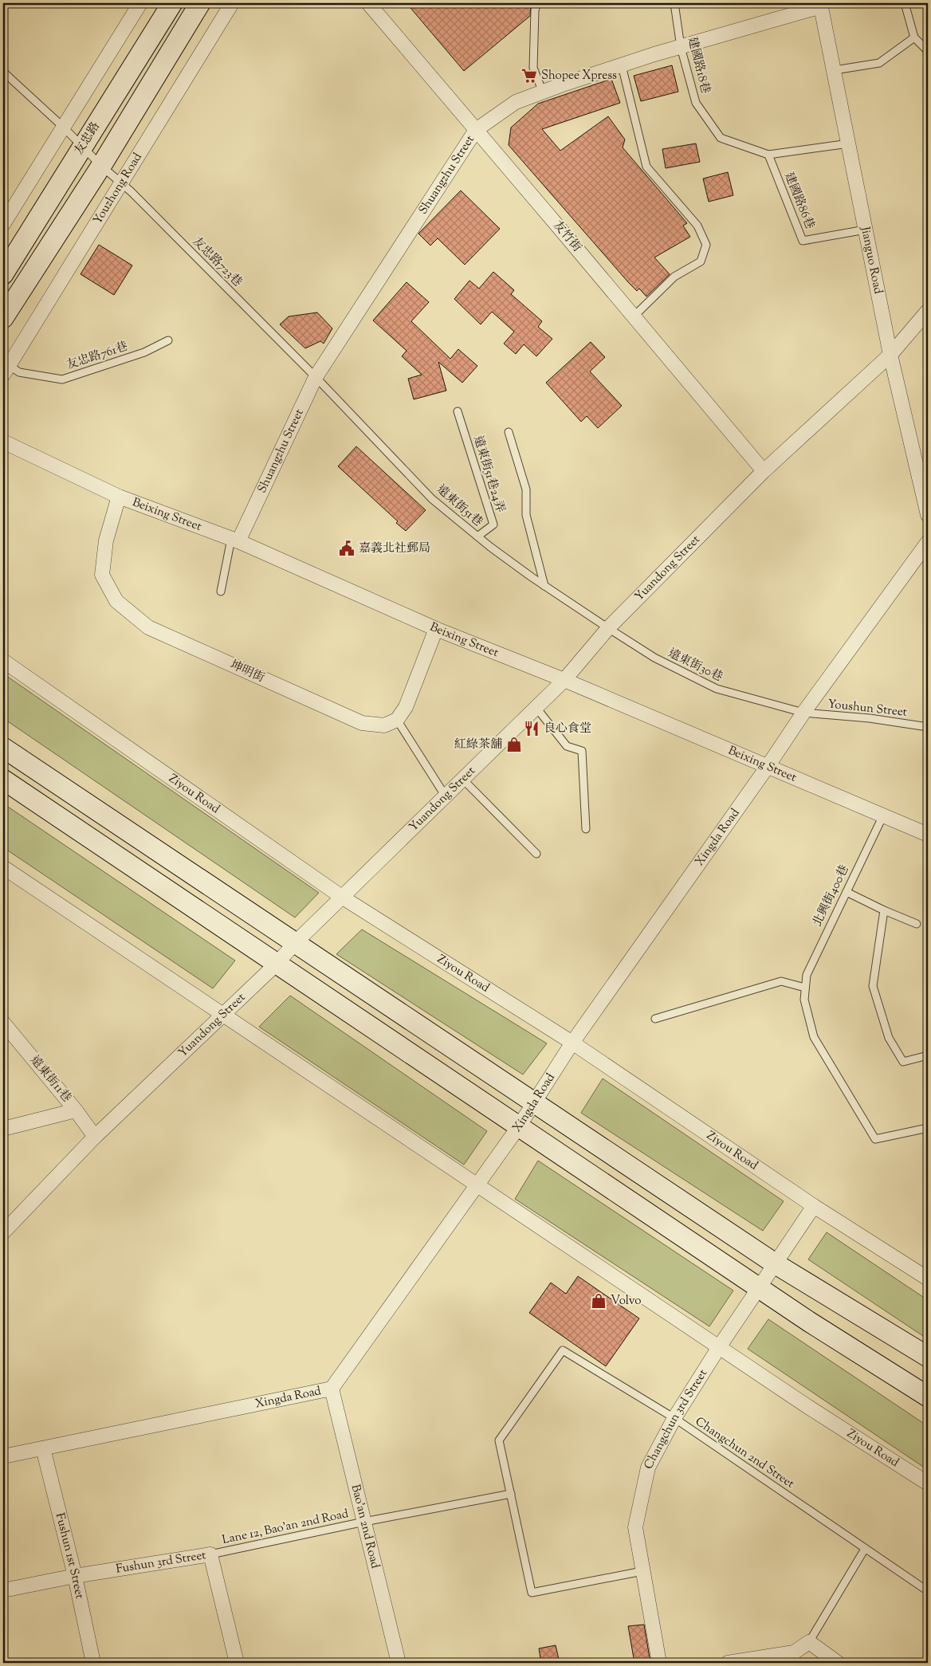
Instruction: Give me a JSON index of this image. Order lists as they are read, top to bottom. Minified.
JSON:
{"streets":{"street":["友忠路","Shuangzhu Street","Youzhong Road","友竹街","Jianguo Road","Beixing Street","Yuandong Street","坤明街","Ziyou Road","Xingda Road","遠東街11巷","Changchun 3rd Street","Bao'an 2nd Road","Fushun 1st Street","Fushun 3rd Street"],"lane":["建國路18巷","建國路86巷","友忠路723巷","友忠路761巷","遠東街51巷24弄","遠東街51巷","遠東街30巷","Youshun Street","北興街400巷","Changchun 2nd Street","Lane 12, Bao'an 2nd Road"]},"crossings":[["建國路18巷","Shuangzhu Street"],["建國路18巷","建國路86巷"],["建國路18巷","Jianguo Road"],["友忠路","友忠路723巷"],["Shuangzhu Street","友竹街"],["Shuangzhu Street","Jianguo Road"],["Shuangzhu Street","友忠路723巷"],["Shuangzhu Street","遠東街51巷"],["Shuangzhu Street","Beixing Street"],["Youzhong Road","友忠路723巷"],["Youzhong Road","友忠路761巷"],["建國路86巷","Jianguo Road"],["友竹街","Yuandong Street"],["Jianguo Road","Yuandong Street"],["友忠路723巷","遠東街51巷"],["遠東街51巷24弄","遠東街51巷"],["遠東街51巷","Yuandong Street"],["遠東街51巷","遠東街30巷"],["Beixing Street","Yuandong Street"],["Beixing Street","坤明街"],["Beixing Street","Xingda Road"],["Beixing Street","北興街400巷"],["Yuandong Street","遠東街30巷"],["Yuandong Street","Ziyou Road"],["Yuandong Street","遠東街11巷"],["遠東街30巷","Youshun Street"],["遠東街30巷","Xingda Road"],["Youshun Street","Xingda Road"],["Ziyou Road","Xingda Road"],["Ziyou Road","Changchun 3rd Street"],["Xingda Road","Bao'an 2nd Road"],["Xingda Road","Fushun 1st Street"],["Changchun 3rd Street","Changchun 2nd Street"],["Changchun 2nd Street","Lane 12, Bao'an 2nd Road"],["Bao'an 2nd Road","Lane 12, Bao'an 2nd Road"],["Lane 12, Bao'an 2nd Road","Fushun 3rd Street"],["Fushun 1st Street","Fushun 3rd Street"]],"places":{"supermarket":["Shopee Xpress"],"public building":["嘉義北社郵局"],"restaurant":["良心食堂"],"shop":["紅綠茶舖","Volvo"]}}
